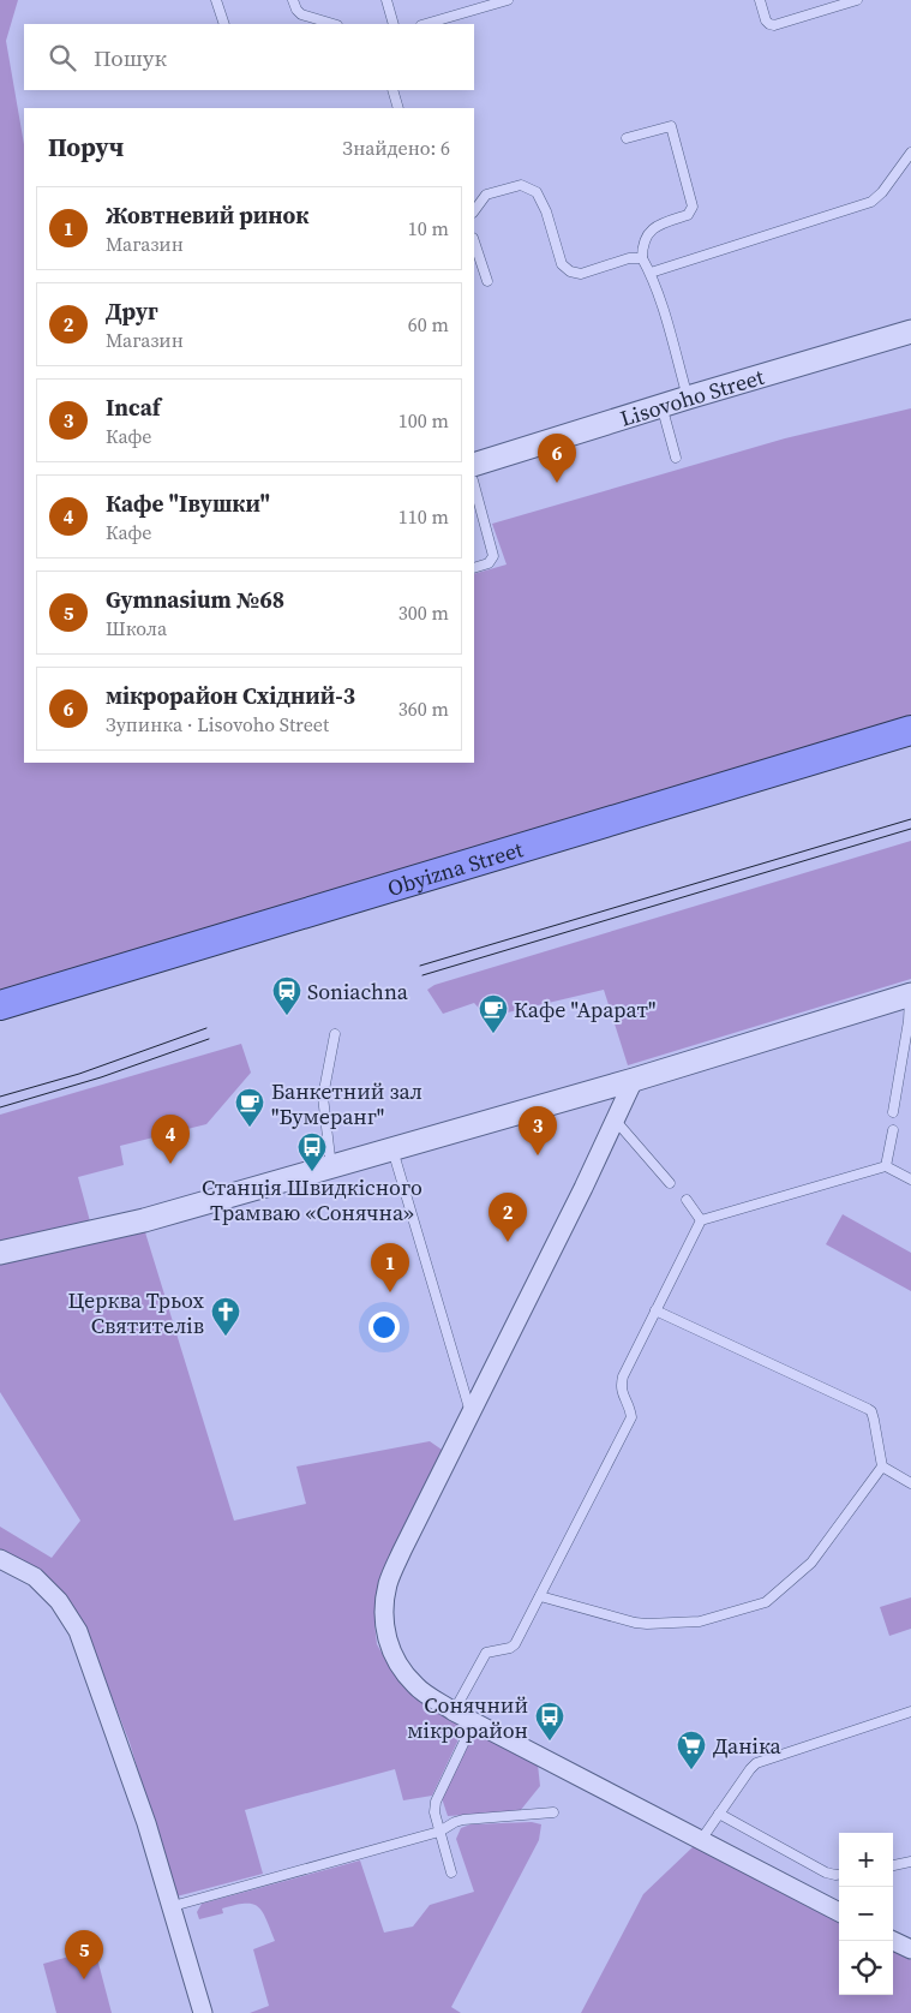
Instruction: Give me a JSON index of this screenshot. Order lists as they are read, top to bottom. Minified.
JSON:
{"streets":{"main road":["Obyizna Street"],"street":["Lisovoho Street"]},"places":{"station":["Soniachna"],"cafe":["Кафе \"Арарат\"","Банкетний зал \"Бумеранг\""],"bus stop":["Станцiя Швидкiсного Трамваю «Сонячна»","Сонячний мікрорайон"],"church":["Церква Трьох Святителів"],"supermarket":["Даніка"]},"page":{"search":"Пошук","heading":["Поруч","Знайдено: 6"],"list":[{"mark":"1","name":"Жовтневий ринок","note":"Магазин","value":"10 m"},{"mark":"2","name":"Друг","note":"Магазин","value":"60 m"},{"mark":"3","name":"Incaf","note":"Кафе","value":"100 m"},{"mark":"4","name":"Кафе \"Івушки\"","note":"Кафе","value":"110 m"},{"mark":"5","name":"Gymnasium №68","note":"Школа","value":"300 m"},{"mark":"6","name":"мікрорайон Східний-3","note":"Зупинка · Lisovoho Street","value":"360 m"}],"pins":["6","3","4","2","1","5"],"map_buttons":["+","−"]}}
